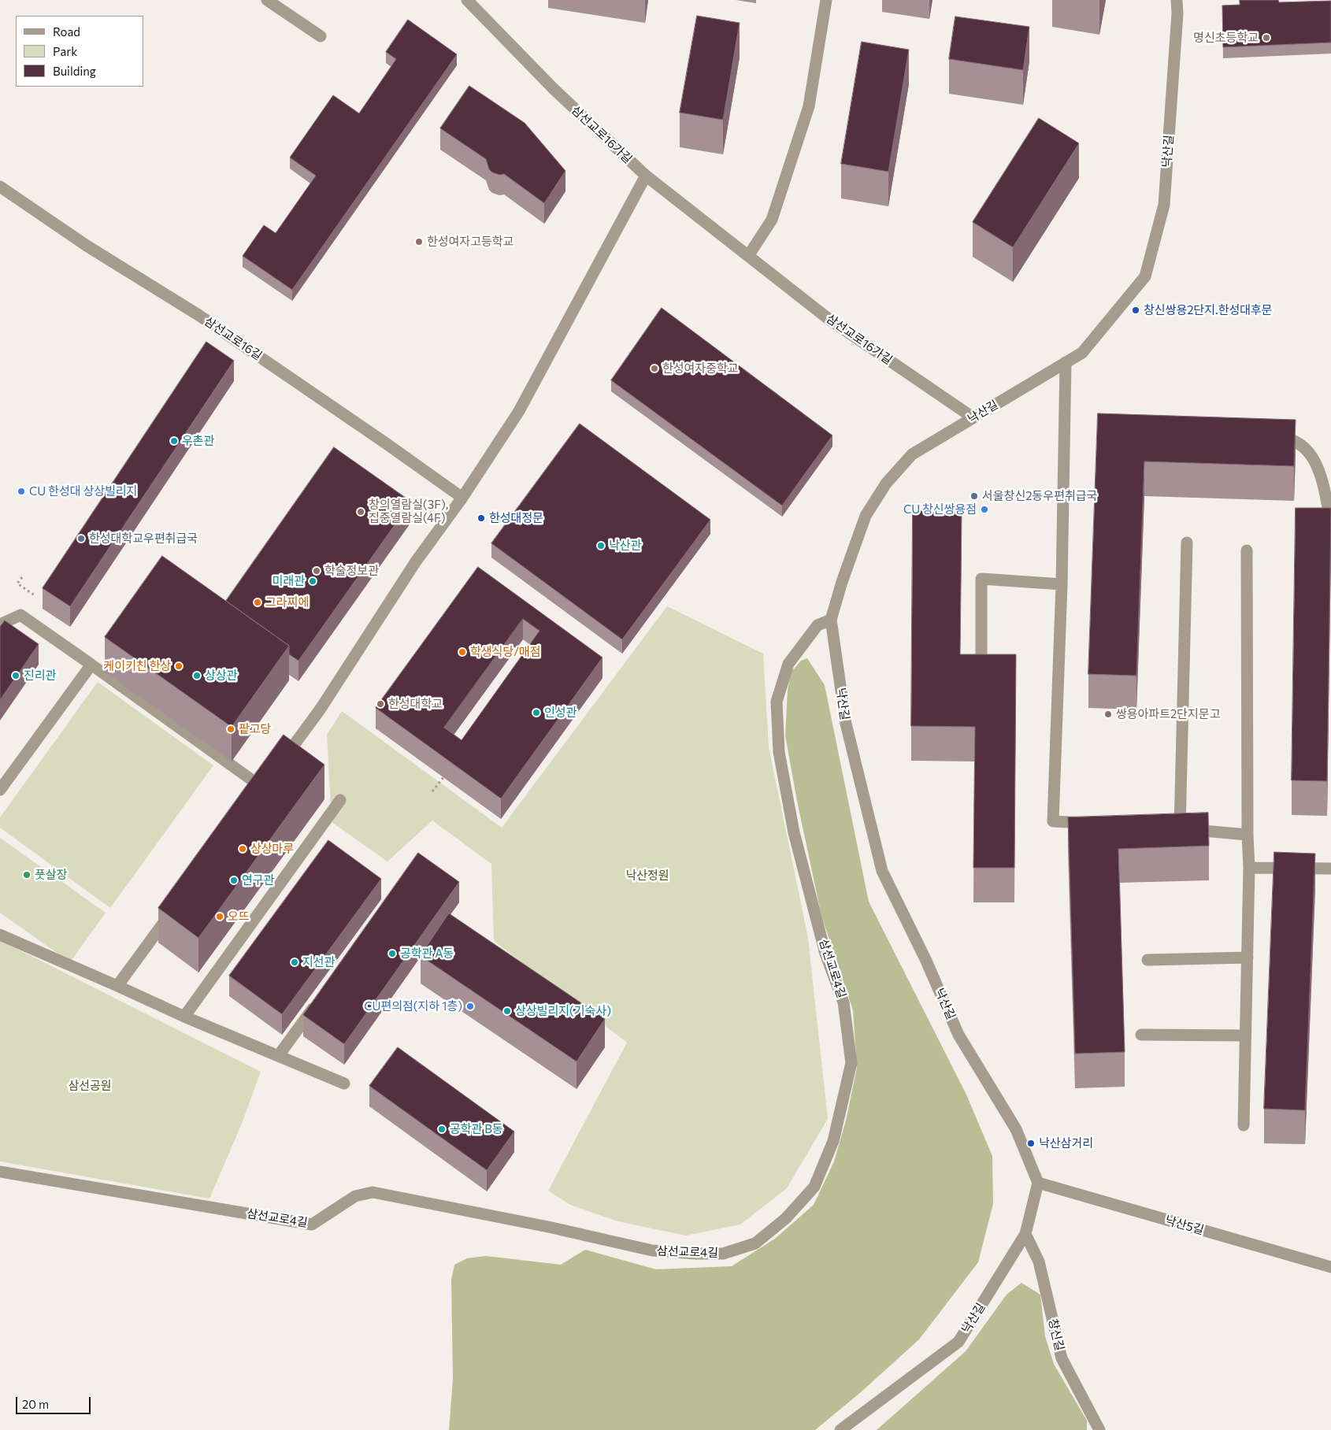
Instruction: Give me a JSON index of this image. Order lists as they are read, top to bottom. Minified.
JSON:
{"streets":{"street":["삼선교로16가길","낙산길","삼선교로16길","삼선교로4길","낙산5길","창신길"]},"crossings":[["삼선교로16가길","낙산길"],["낙산길","삼선교로4길"],["낙산길","낙산5길"],["낙산길","창신길"]],"parks":["낙산정원","삼선공원"],"places":["명신초등학교","한성여자고등학교","창신쌍용2단지.한성대후문","한성여자중학교","우촌관","CU 한성대 상상빌리지","서울창신2동우편취급국","CU 창신쌍용점","창의열람실(3F), 집중열람실(4F)","한성대정문","한성대학교우편취급국","낙산관","학술정보관","미래관","그라찌에","학생식당/매점","케이키친 한상","진리관","상상관","한성대학교","인성관","쌍용아파트2단지문고","팥고당","상상마루","풋살장","연구관","오뜨","공학관 A동","지선관","CU편의점(지하 1층)","상상빌리지(기숙사)","공학관 B동","낙산삼거리"],"legend":["Road","Park","Building"],"scale_bar":"20 m"}
